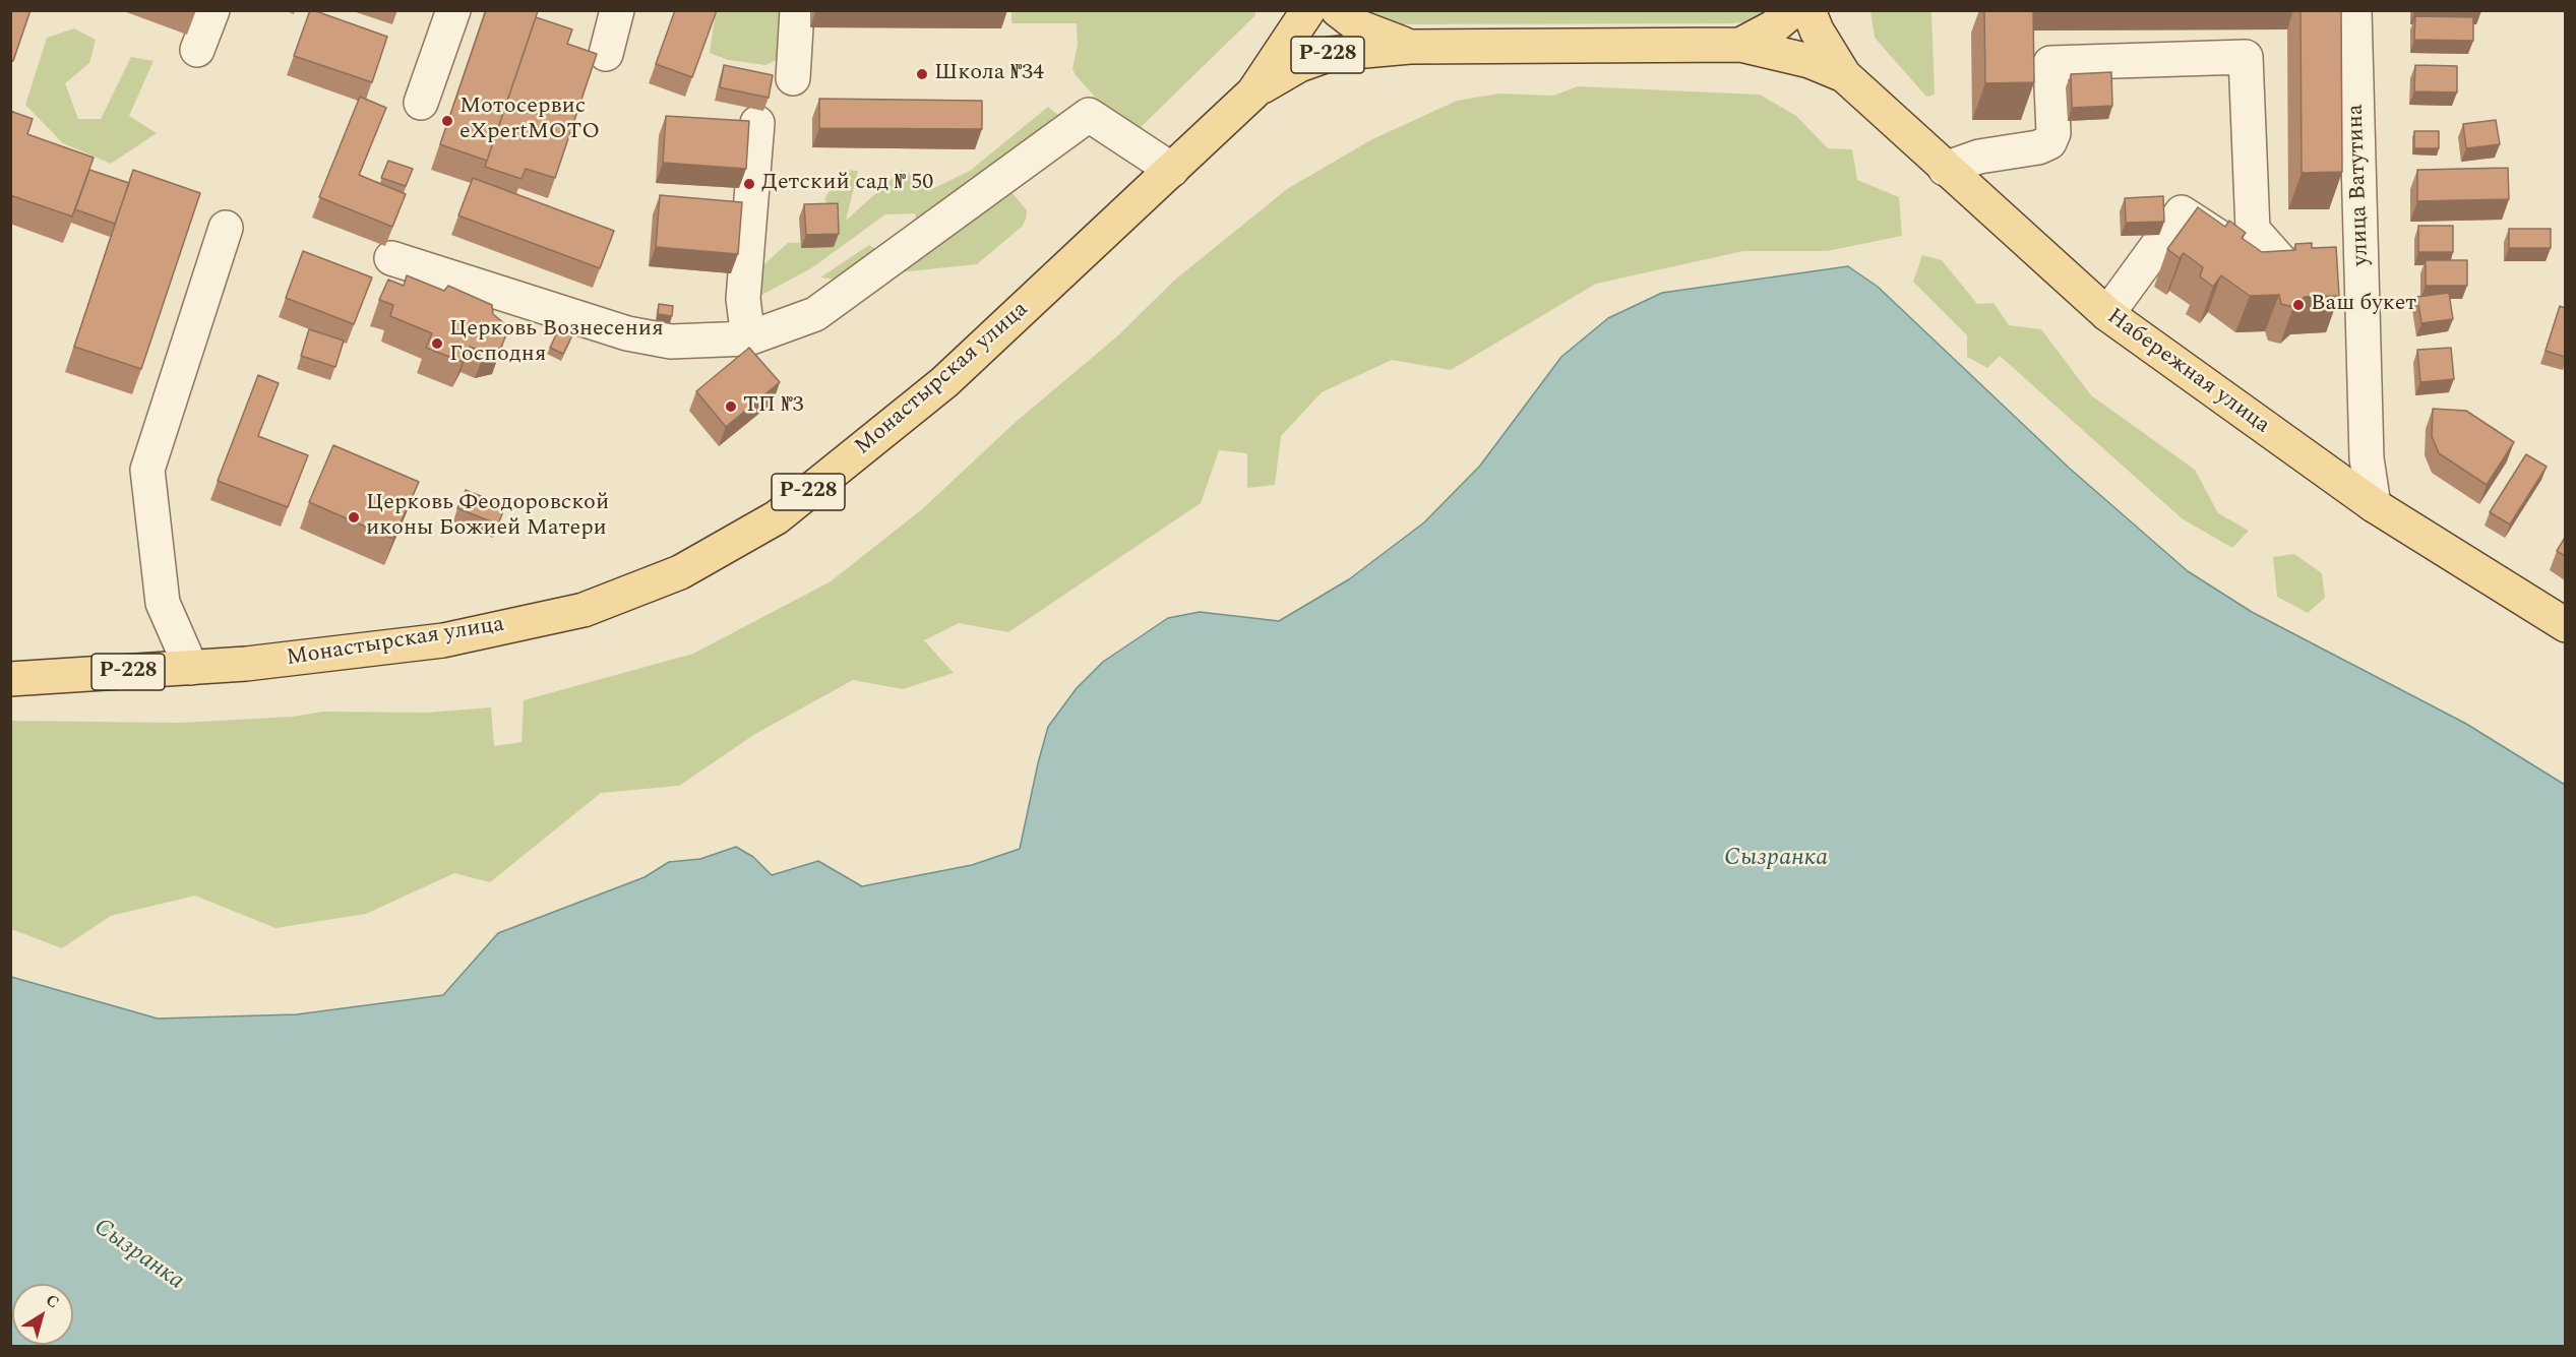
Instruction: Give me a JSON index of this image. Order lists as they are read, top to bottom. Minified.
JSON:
{"streets":{"main road":["Р-228","Набережная улица","Монастырская улица"],"street":["улица Ватутина"]},"crossings":[["Р-228","Монастырская улица"],["улица Ватутина","Набережная улица"]],"water":["Сызранка"],"places":["Школа №34","Мотосервис eXpertMOTO","Детский сад № 50","Ваш букет","Церковь Вознесения Господня","ТП №3","Церковь Феодоровской иконы Божией Матери"],"north":"top right"}
